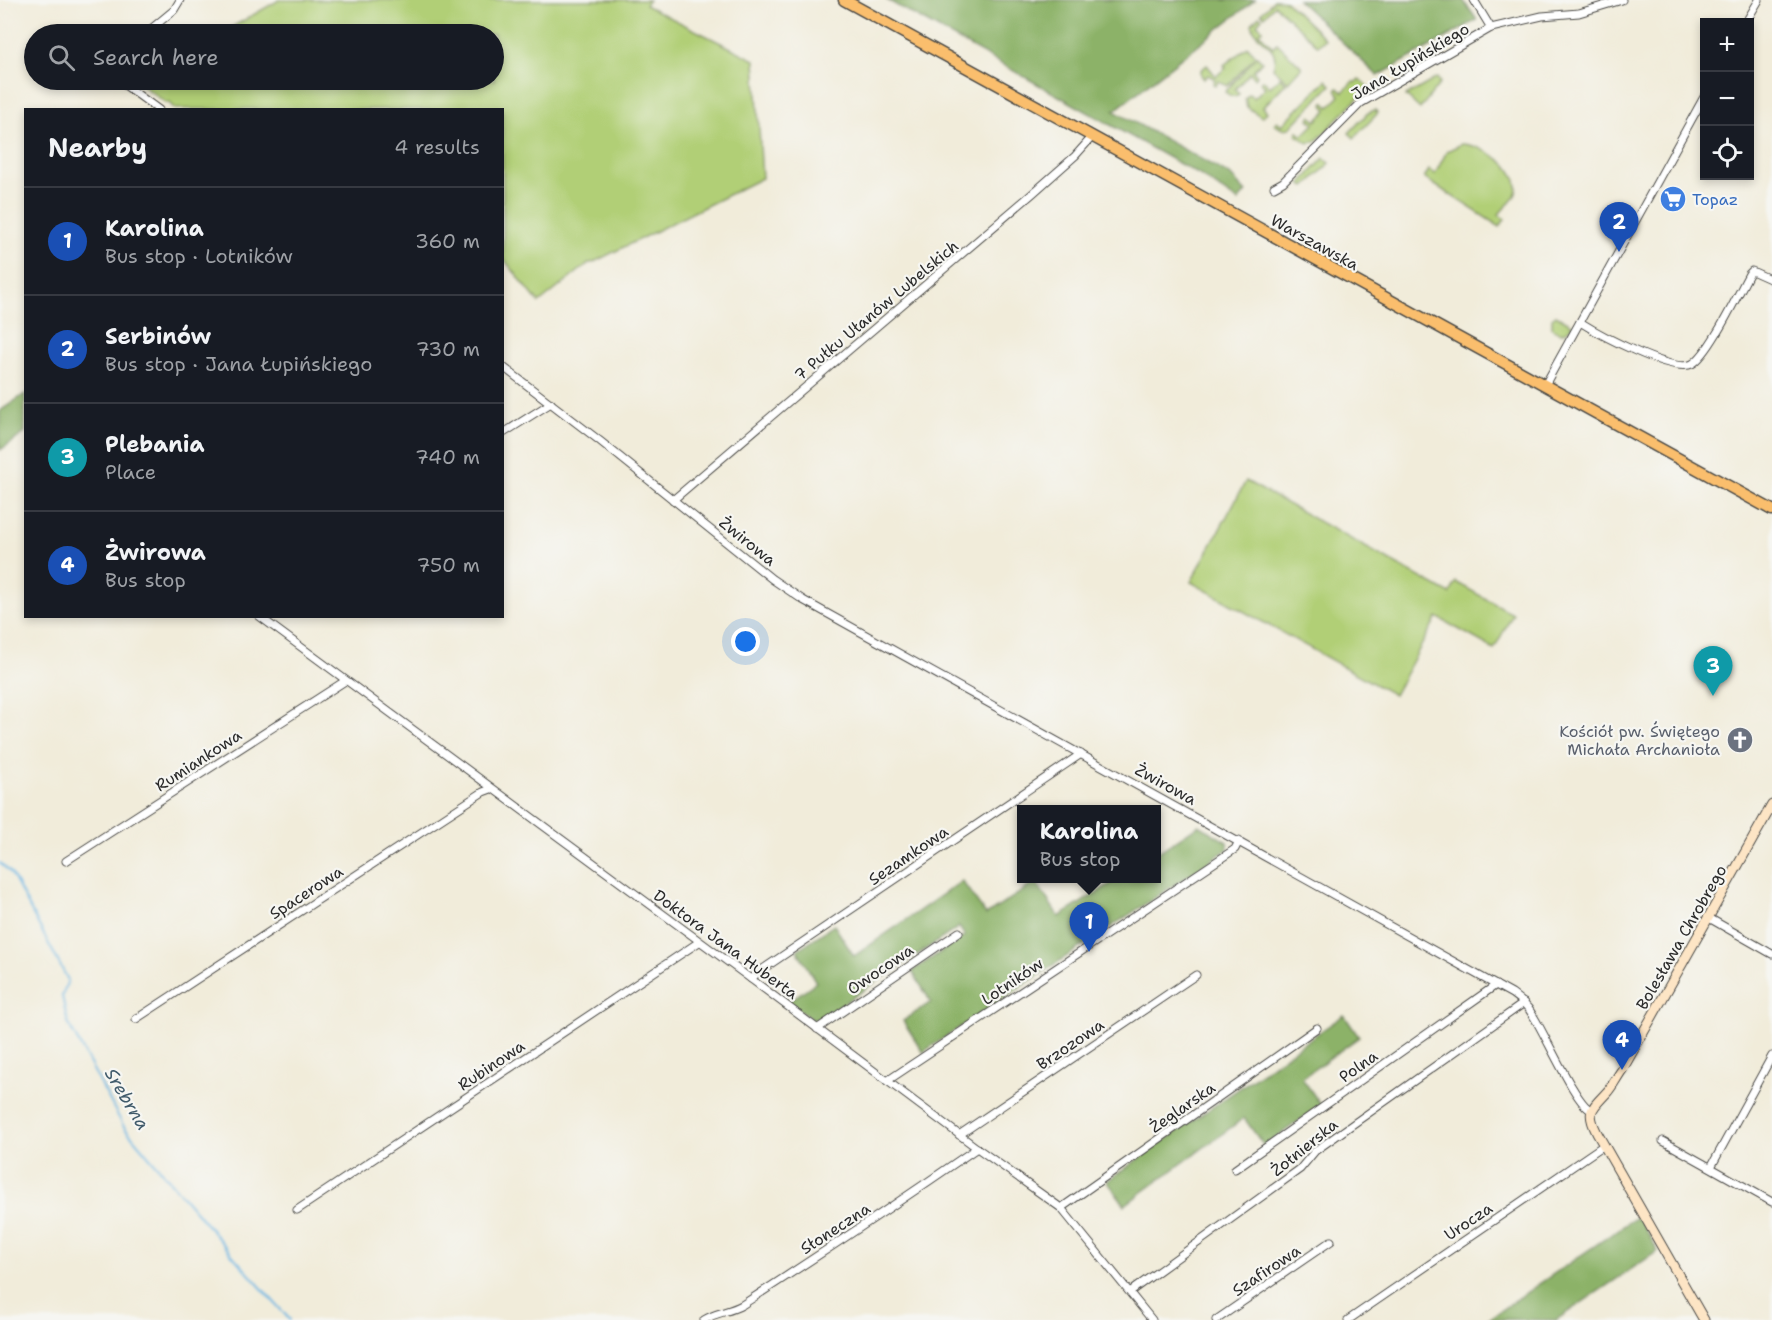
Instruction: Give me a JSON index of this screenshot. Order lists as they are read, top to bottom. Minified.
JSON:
{"streets":{"main road":["Warszawska"],"street":["Jana Łupińskiego","7 Pułku Ułanów Lubelskich","Żwirowa","Rumiankowa","Sezamkowa","Spacerowa","Bolesława Chrobrego","Doktora Jana Huberta","Owocowa","Lotników","Brzozowa","Rubinowa","Polna","Żeglarska","Żołnierska","Urocza","Słoneczna","Szafirowa"]},"crossings":[["Warszawska","7 Pułku Ułanów Lubelskich"],["7 Pułku Ułanów Lubelskich","Żwirowa"],["Żwirowa","Sezamkowa"],["Żwirowa","Bolesława Chrobrego"],["Żwirowa","Lotników"],["Żwirowa","Polna"],["Żwirowa","Żołnierska"],["Żwirowa","Urocza"],["Rumiankowa","Doktora Jana Huberta"],["Sezamkowa","Doktora Jana Huberta"],["Spacerowa","Doktora Jana Huberta"],["Doktora Jana Huberta","Owocowa"],["Doktora Jana Huberta","Lotników"],["Doktora Jana Huberta","Brzozowa"],["Doktora Jana Huberta","Rubinowa"],["Doktora Jana Huberta","Żeglarska"],["Doktora Jana Huberta","Żołnierska"],["Doktora Jana Huberta","Słoneczna"]],"water":["Srebrna"],"places":{"supermarket":["Topaz"],"church":["Kościół pw. Świętego Michała Archanioła"]},"page":{"map_buttons":["+","−"],"search":"Search here","heading":["Nearby","4 results"],"list":[{"mark":"1","name":"Karolina","note":"Bus stop · Lotników","value":"360 m"},{"mark":"2","name":"Serbinów","note":"Bus stop · Jana Łupińskiego","value":"730 m"},{"mark":"3","name":"Plebania","note":"Place","value":"740 m"},{"mark":"4","name":"Żwirowa","note":"Bus stop","value":"750 m"}],"pins":["2","3","1","4"],"popup":["Karolina","Bus stop"]}}
